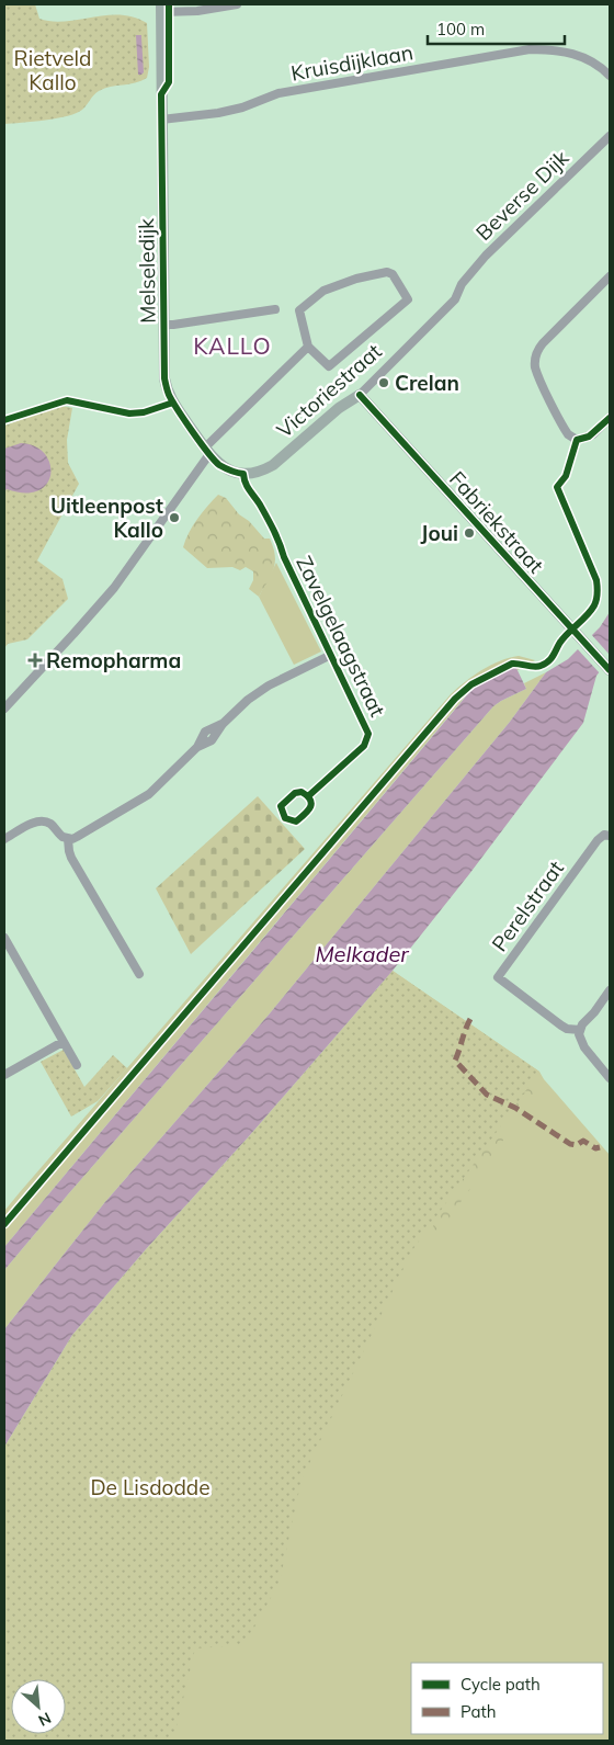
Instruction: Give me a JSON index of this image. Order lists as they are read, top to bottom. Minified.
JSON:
{"streets":{"main road":["Melseledijk","Victoriestraat","Fabriekstraat"],"street":["Kruisdijklaan","Beverse Dijk","Zavelgelaagstraat","Perelstraat"]},"crossings":[["Kruisdijklaan","Melseledijk"],["Beverse Dijk","Victoriestraat"],["Victoriestraat","Fabriekstraat"],["Victoriestraat","Zavelgelaagstraat"]],"districts":["KALLO"],"water":["Melkader"],"parks":["Rietveld Kallo","De Lisdodde"],"places":{"other":["Crelan","Uitleenpost Kallo","Joui"],"health":["Remopharma"]},"legend":["Cycle path","Path"],"scale_bar":"100 m","north":"bottom right"}
